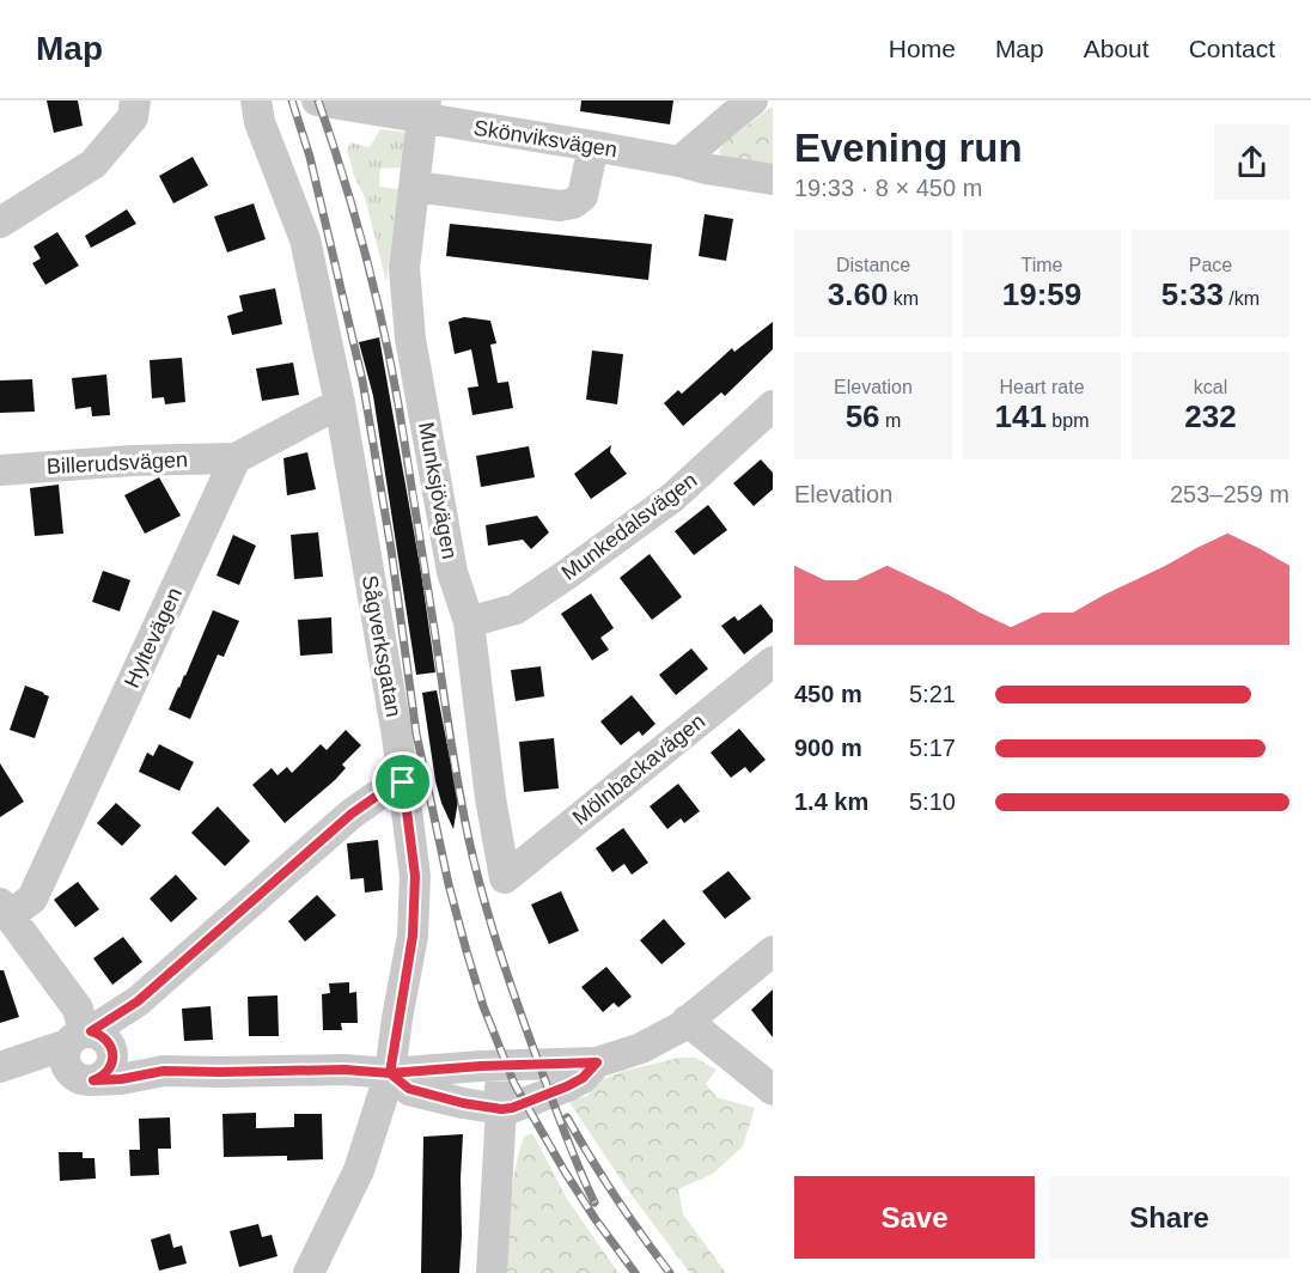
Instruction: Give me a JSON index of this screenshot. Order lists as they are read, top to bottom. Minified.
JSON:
{"streets":{"street":["Skönviksvägen","Billerudsvägen","Munksjövägen","Munkedalsvägen","Hyltevägen","Sågverksgatan","Mölnbackavägen"]},"crossings":[["Skönviksvägen","Munksjövägen"],["Billerudsvägen","Hyltevägen"],["Munksjövägen","Munkedalsvägen"],["Munksjövägen","Mölnbackavägen"]],"page":{"header":"Map","nav":["Home","Map","About","Contact"],"heading":["Evening run","19:33 · 8 × 450 m"],"stats":[["Distance","3.60 km"],["Time","19:59"],["Pace","5:33 /km"],["Elevation","56 m"],["Heart rate","141 bpm"],["kcal","232"]],"chart":["Elevation","253–259 m"],"list":[{"name":"450 m","note":"5:21"},{"name":"900 m","note":"5:17"},{"name":"1.4 km","note":"5:10"}],"buttons":["Save","Share"]}}
